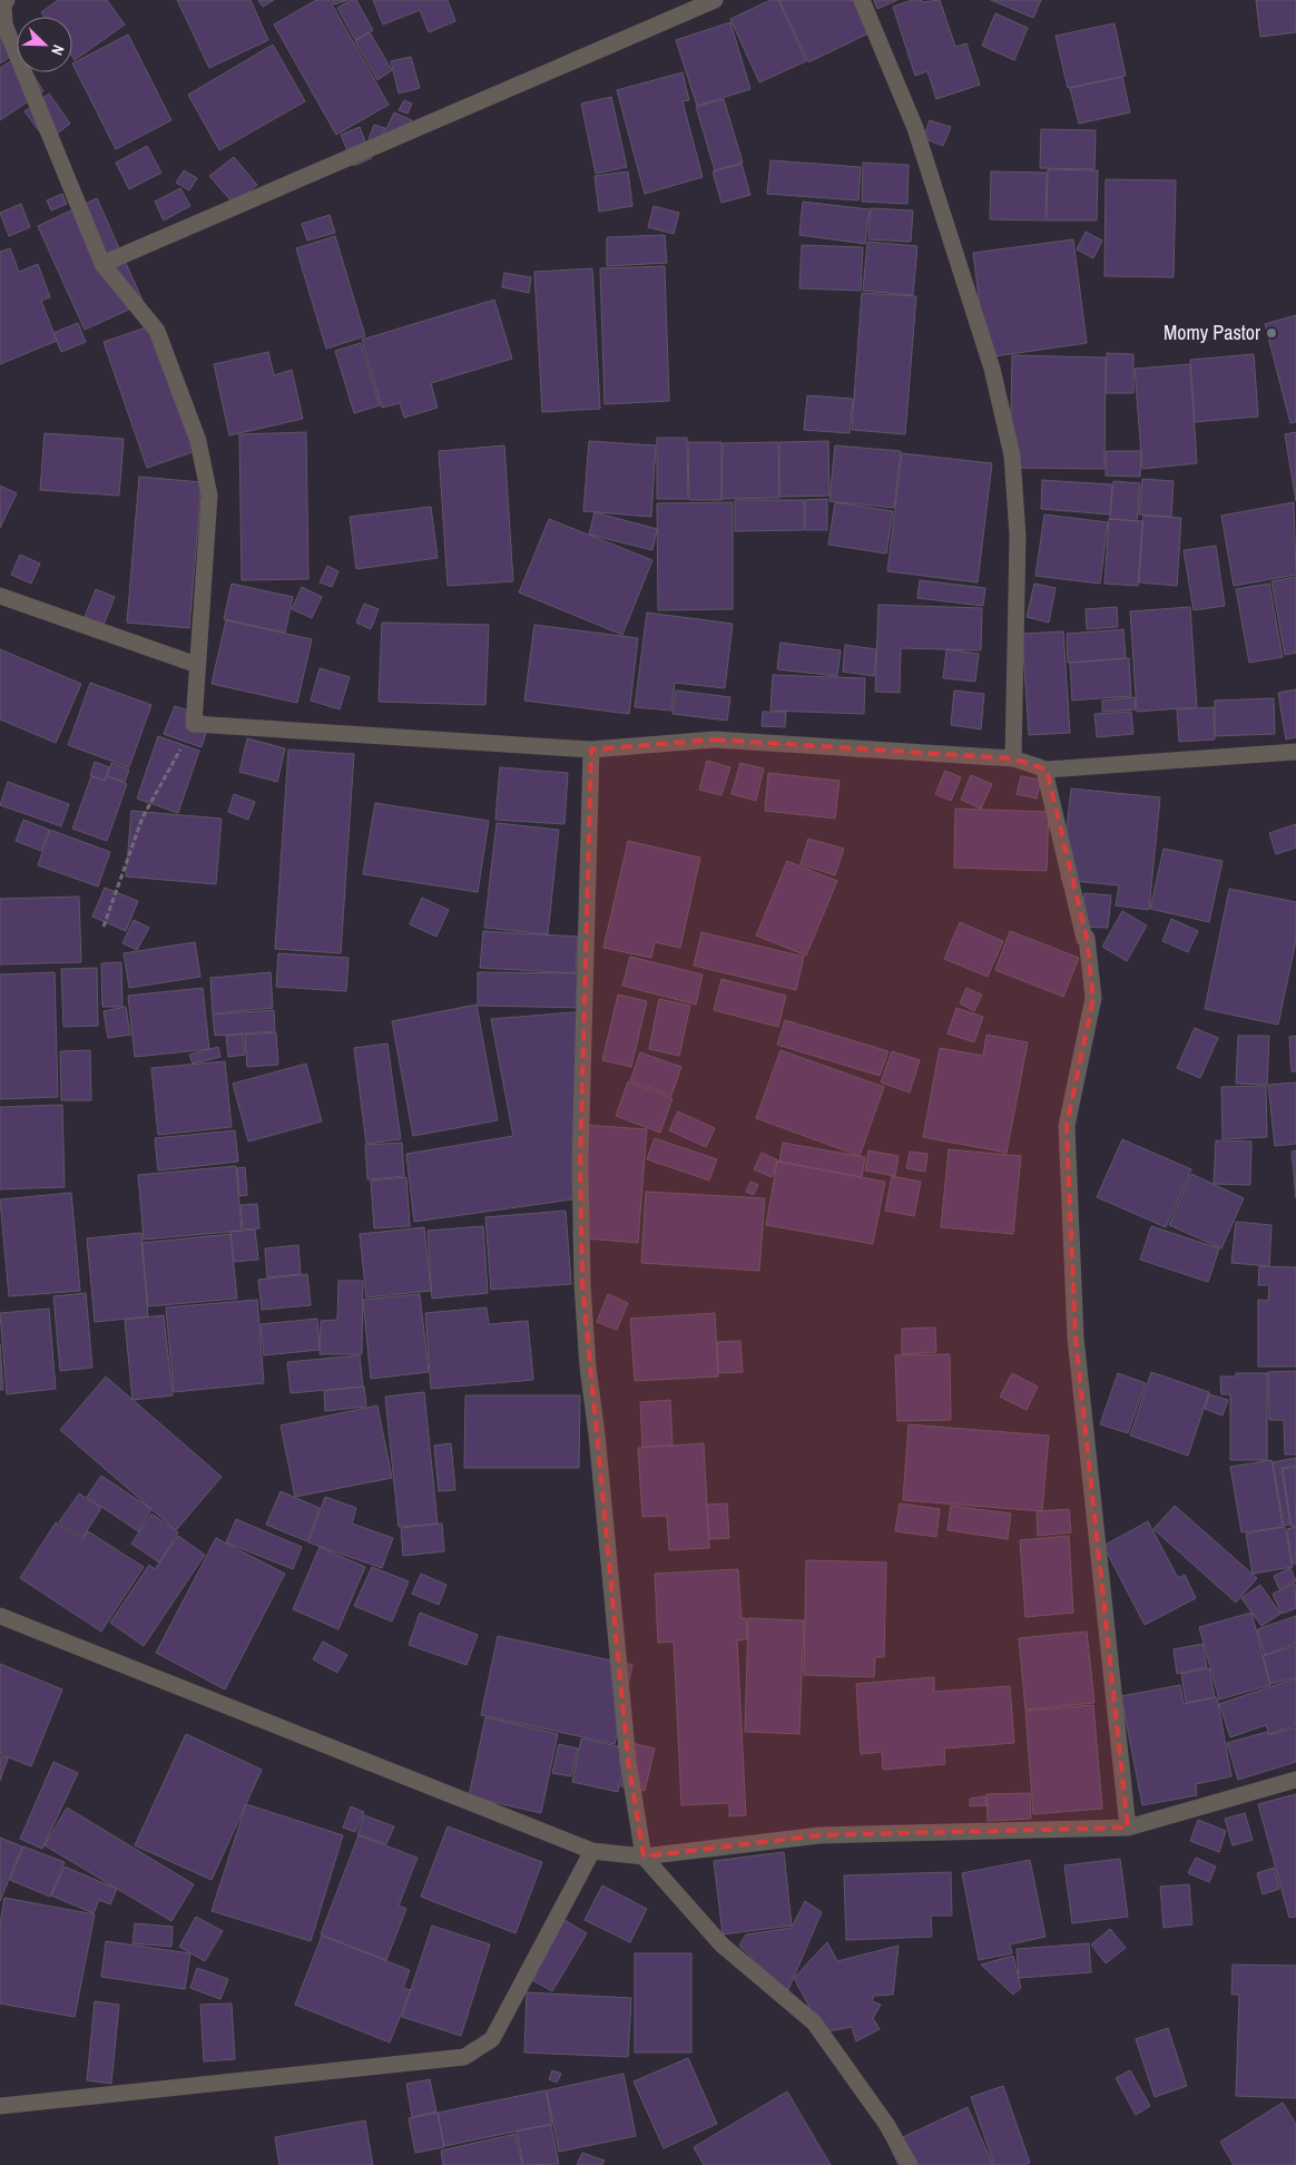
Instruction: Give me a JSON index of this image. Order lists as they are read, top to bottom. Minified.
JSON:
{"places":["Momy Pastor"],"north":"bottom right"}
